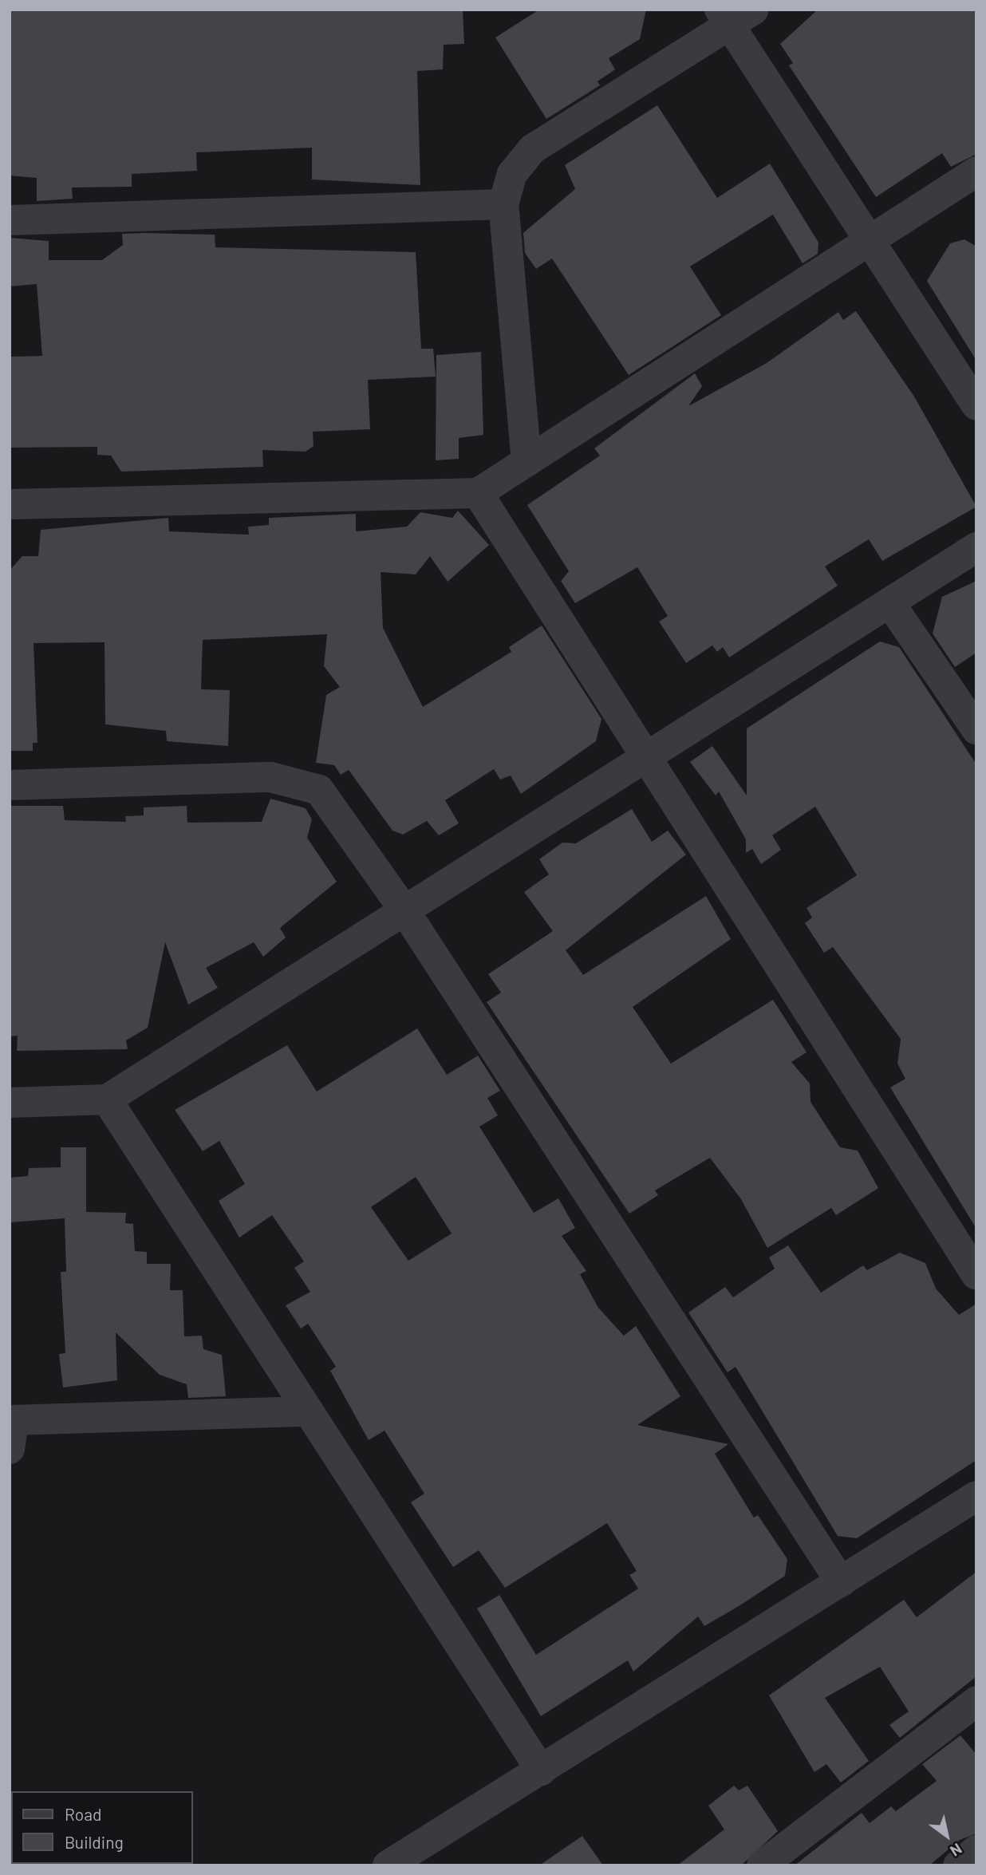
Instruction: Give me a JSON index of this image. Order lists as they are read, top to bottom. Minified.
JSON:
{"legend":["Road","Building"],"north":"bottom right"}
